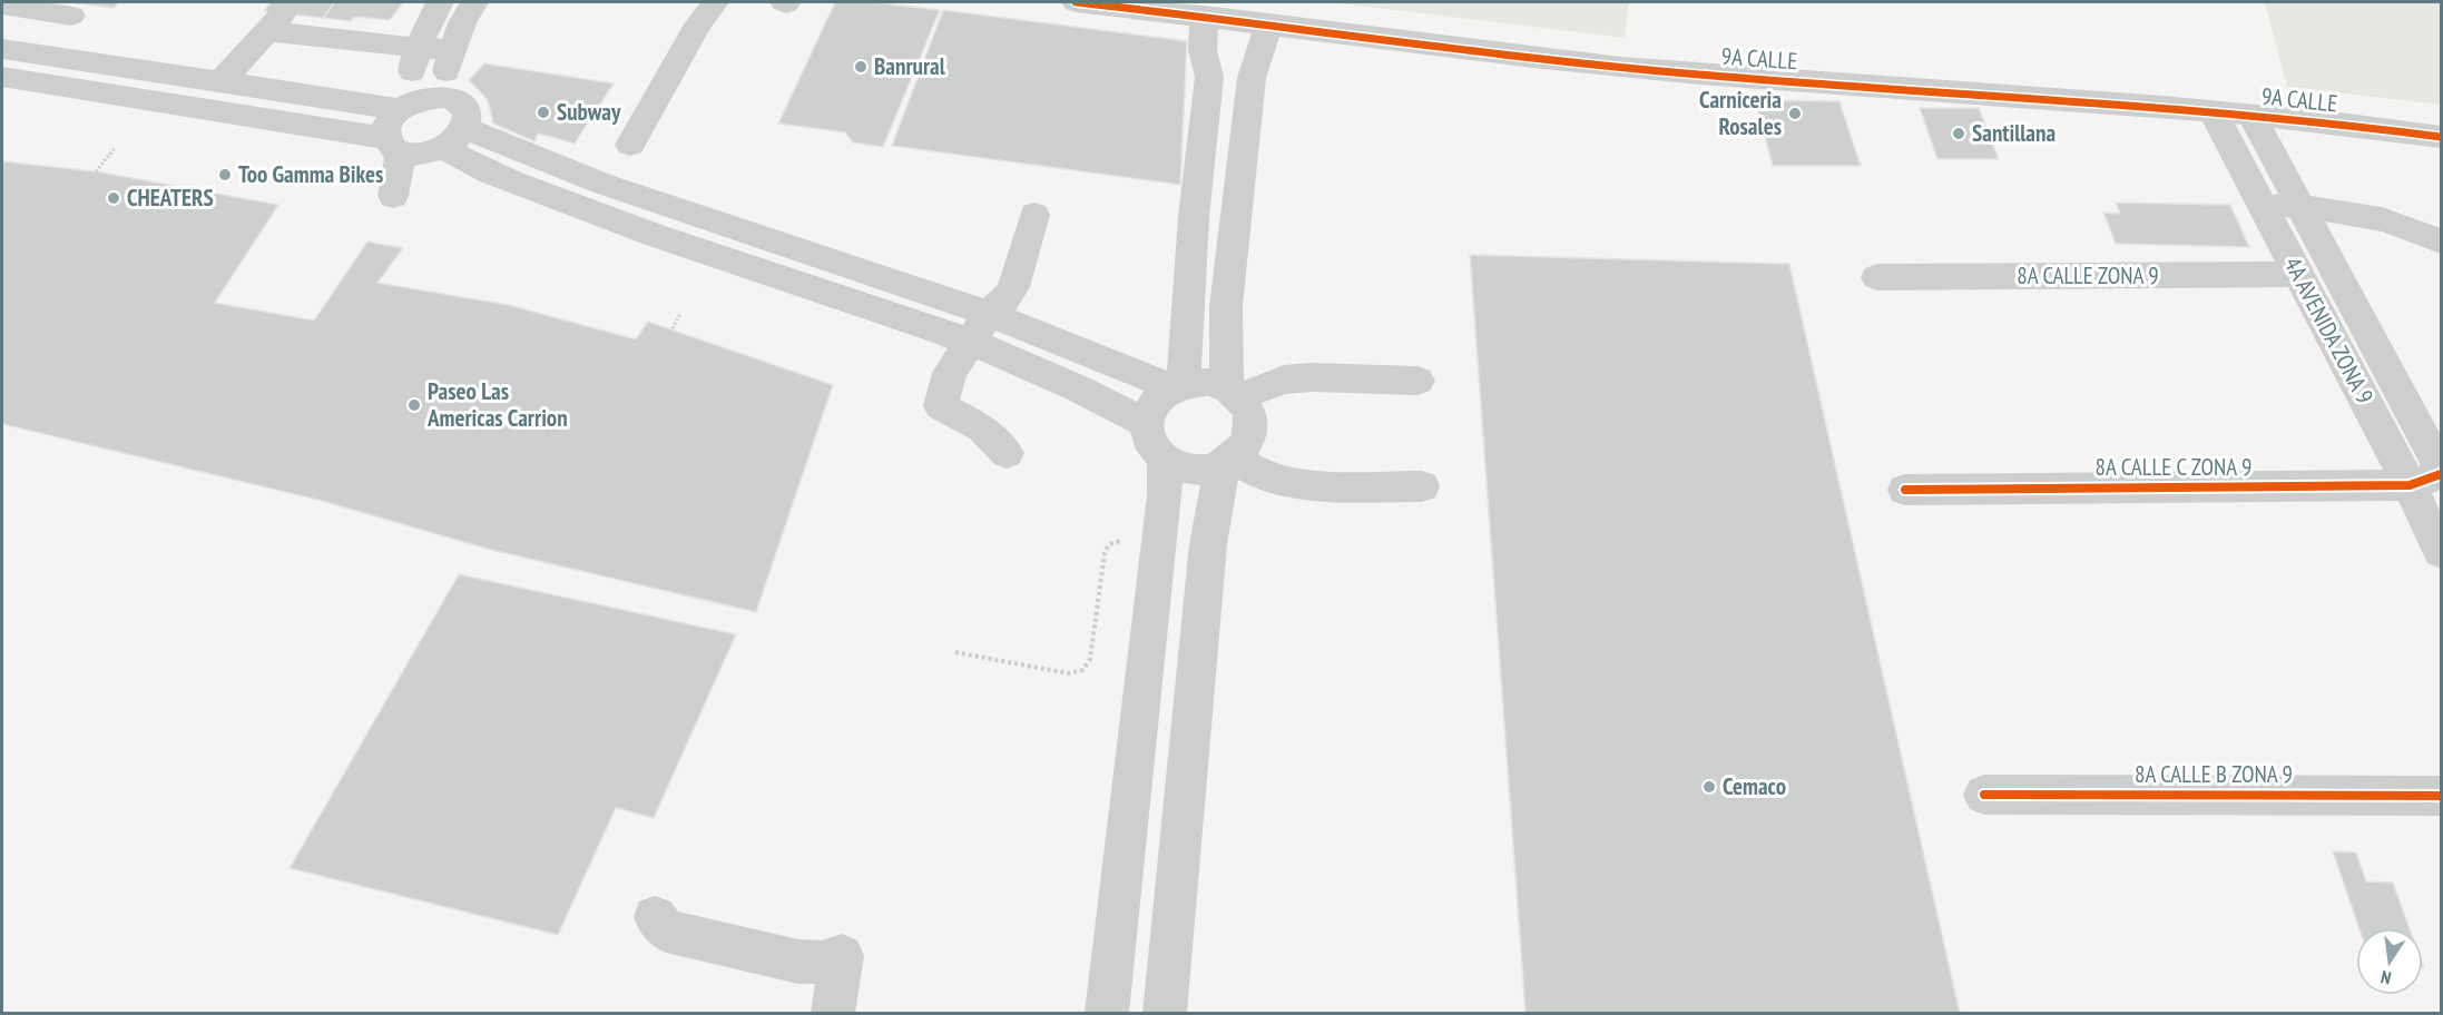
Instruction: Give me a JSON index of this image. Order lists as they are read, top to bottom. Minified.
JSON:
{"streets":{"street":["9A CALLE","8A CALLE ZONA 9","4A AVENIDA ZONA 9","8A CALLE C ZONA 9","8A CALLE B ZONA 9"]},"crossings":[["9A CALLE","4A AVENIDA ZONA 9"],["8A CALLE ZONA 9","4A AVENIDA ZONA 9"],["4A AVENIDA ZONA 9","8A CALLE C ZONA 9"]],"places":["Banrural","Subway","Carniceria Rosales","Santillana","Too Gamma Bikes","CHEATERS","Paseo Las Americas Carrion","Cemaco"],"north":"bottom"}
